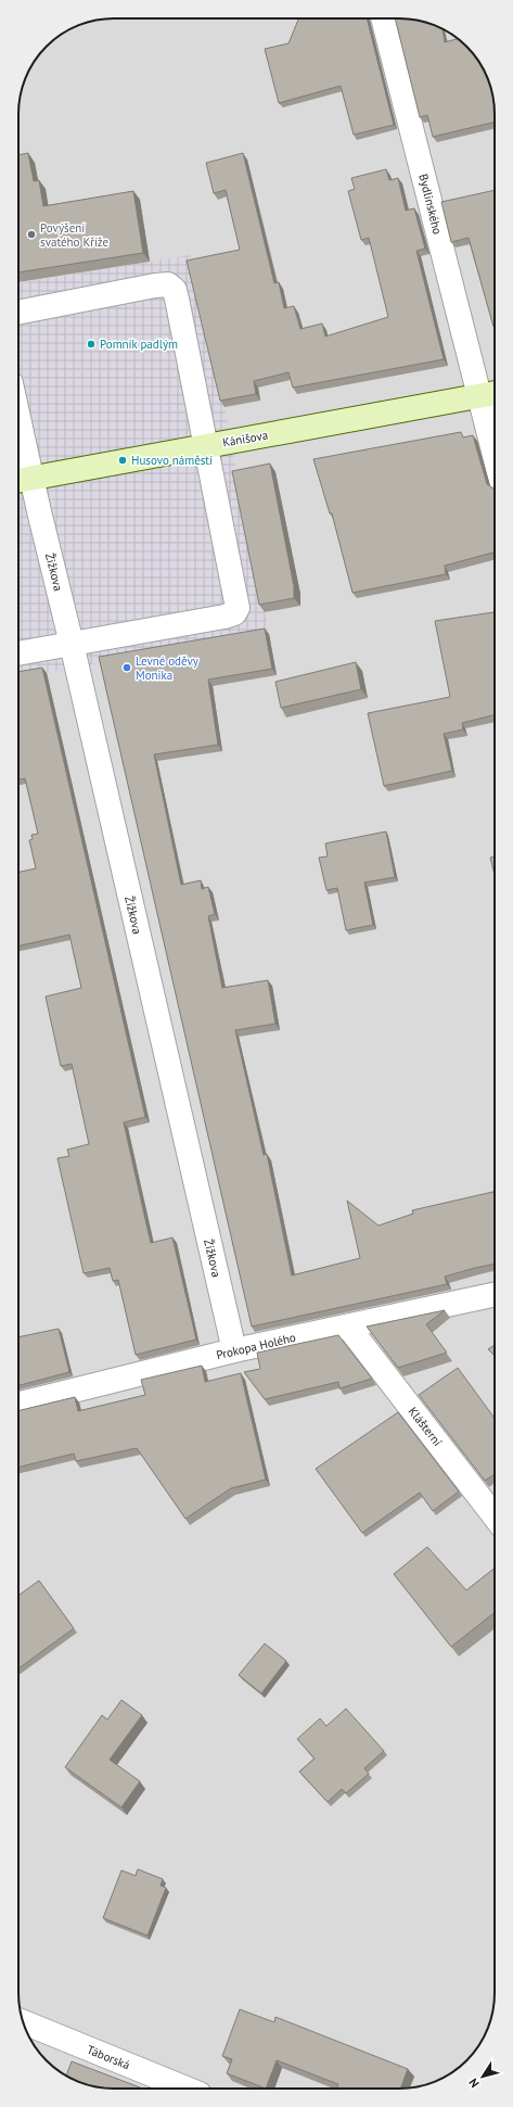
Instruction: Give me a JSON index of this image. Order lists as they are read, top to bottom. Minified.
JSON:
{"streets":{"street":["Bydlinského","Kánišova","Žižkova","Prokopa Holého","Klášterní","Táborská"]},"crossings":[["Bydlinského","Kánišova"],["Kánišova","Žižkova"],["Žižkova","Prokopa Holého"],["Prokopa Holého","Klášterní"]],"places":["Povýšení svatého Kříže","Pomník padlým","Husovo náměstí","Levné oděvy Monika"],"north":"bottom left"}
